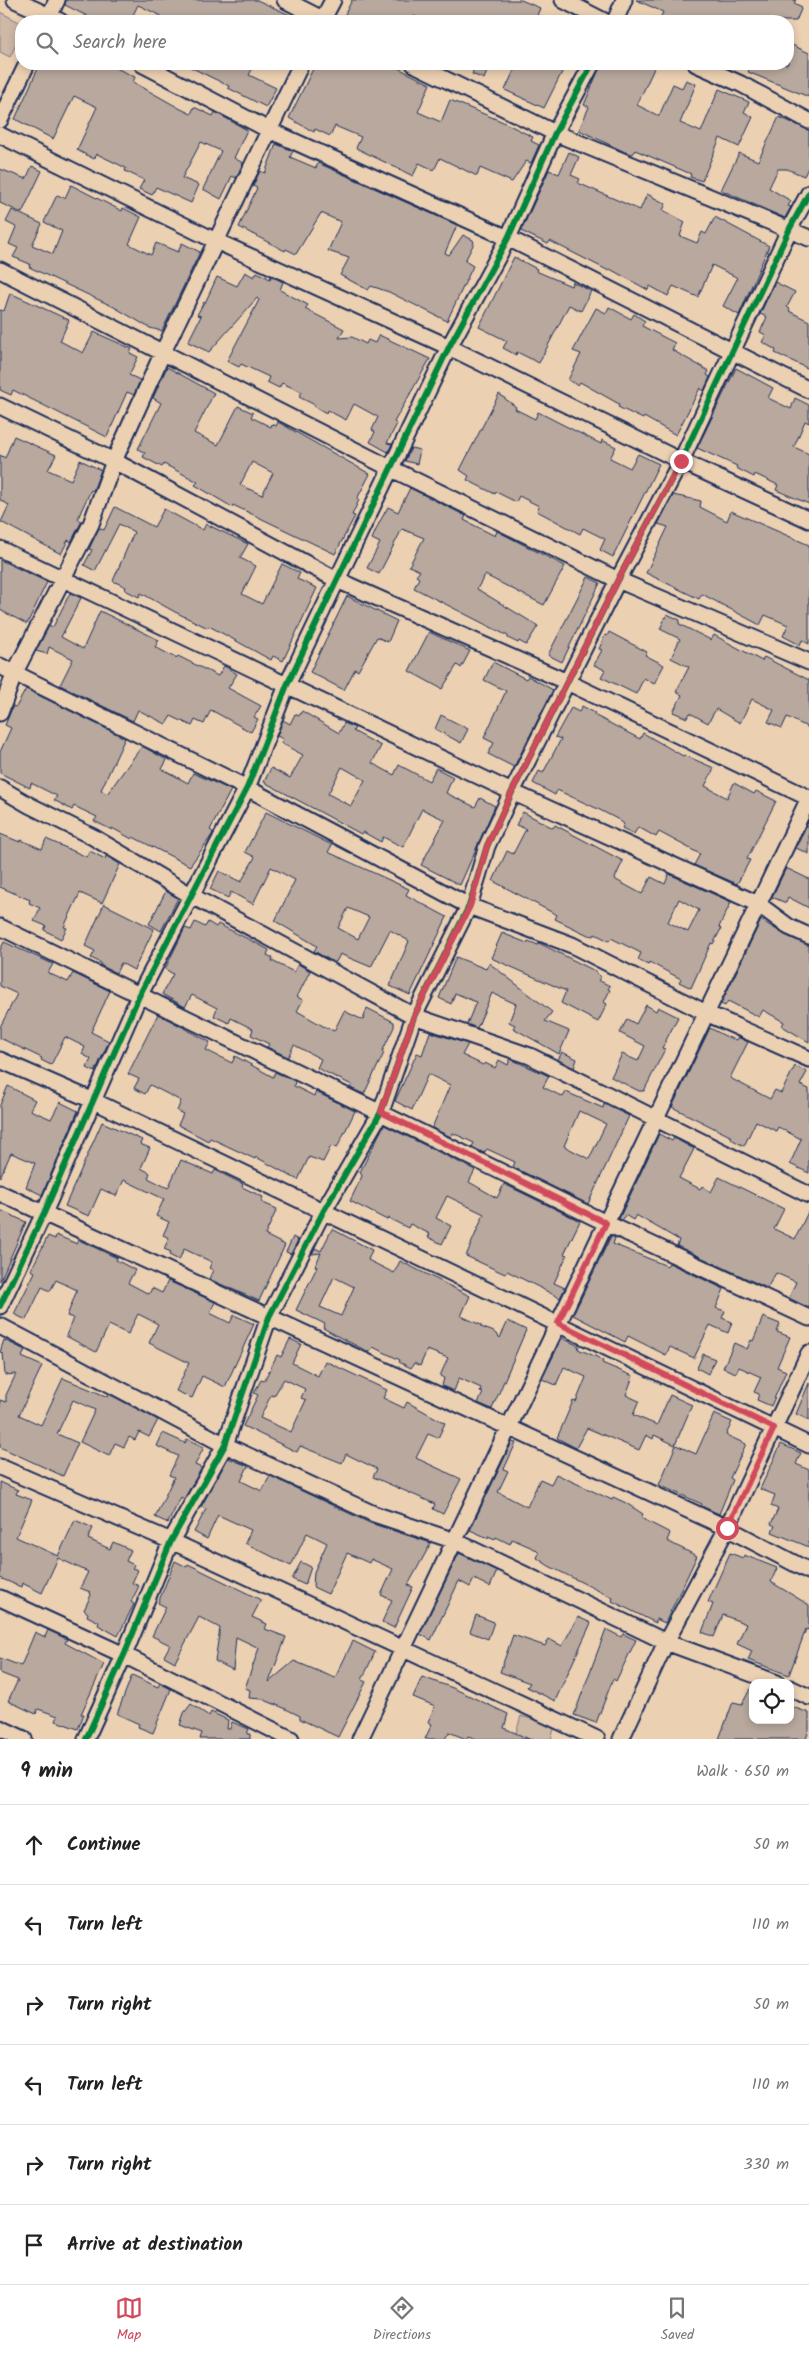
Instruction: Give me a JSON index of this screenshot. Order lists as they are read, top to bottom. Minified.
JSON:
{"page":{"search":"Search here","heading":["9 min","Walk · 650 m"],"list":[["Continue","50 m"],["Turn left","110 m"],["Turn right","50 m"],["Turn left","110 m"],["Turn right","330 m"],"Arrive at destination"],"nav":["Map","Directions","Saved"]}}
